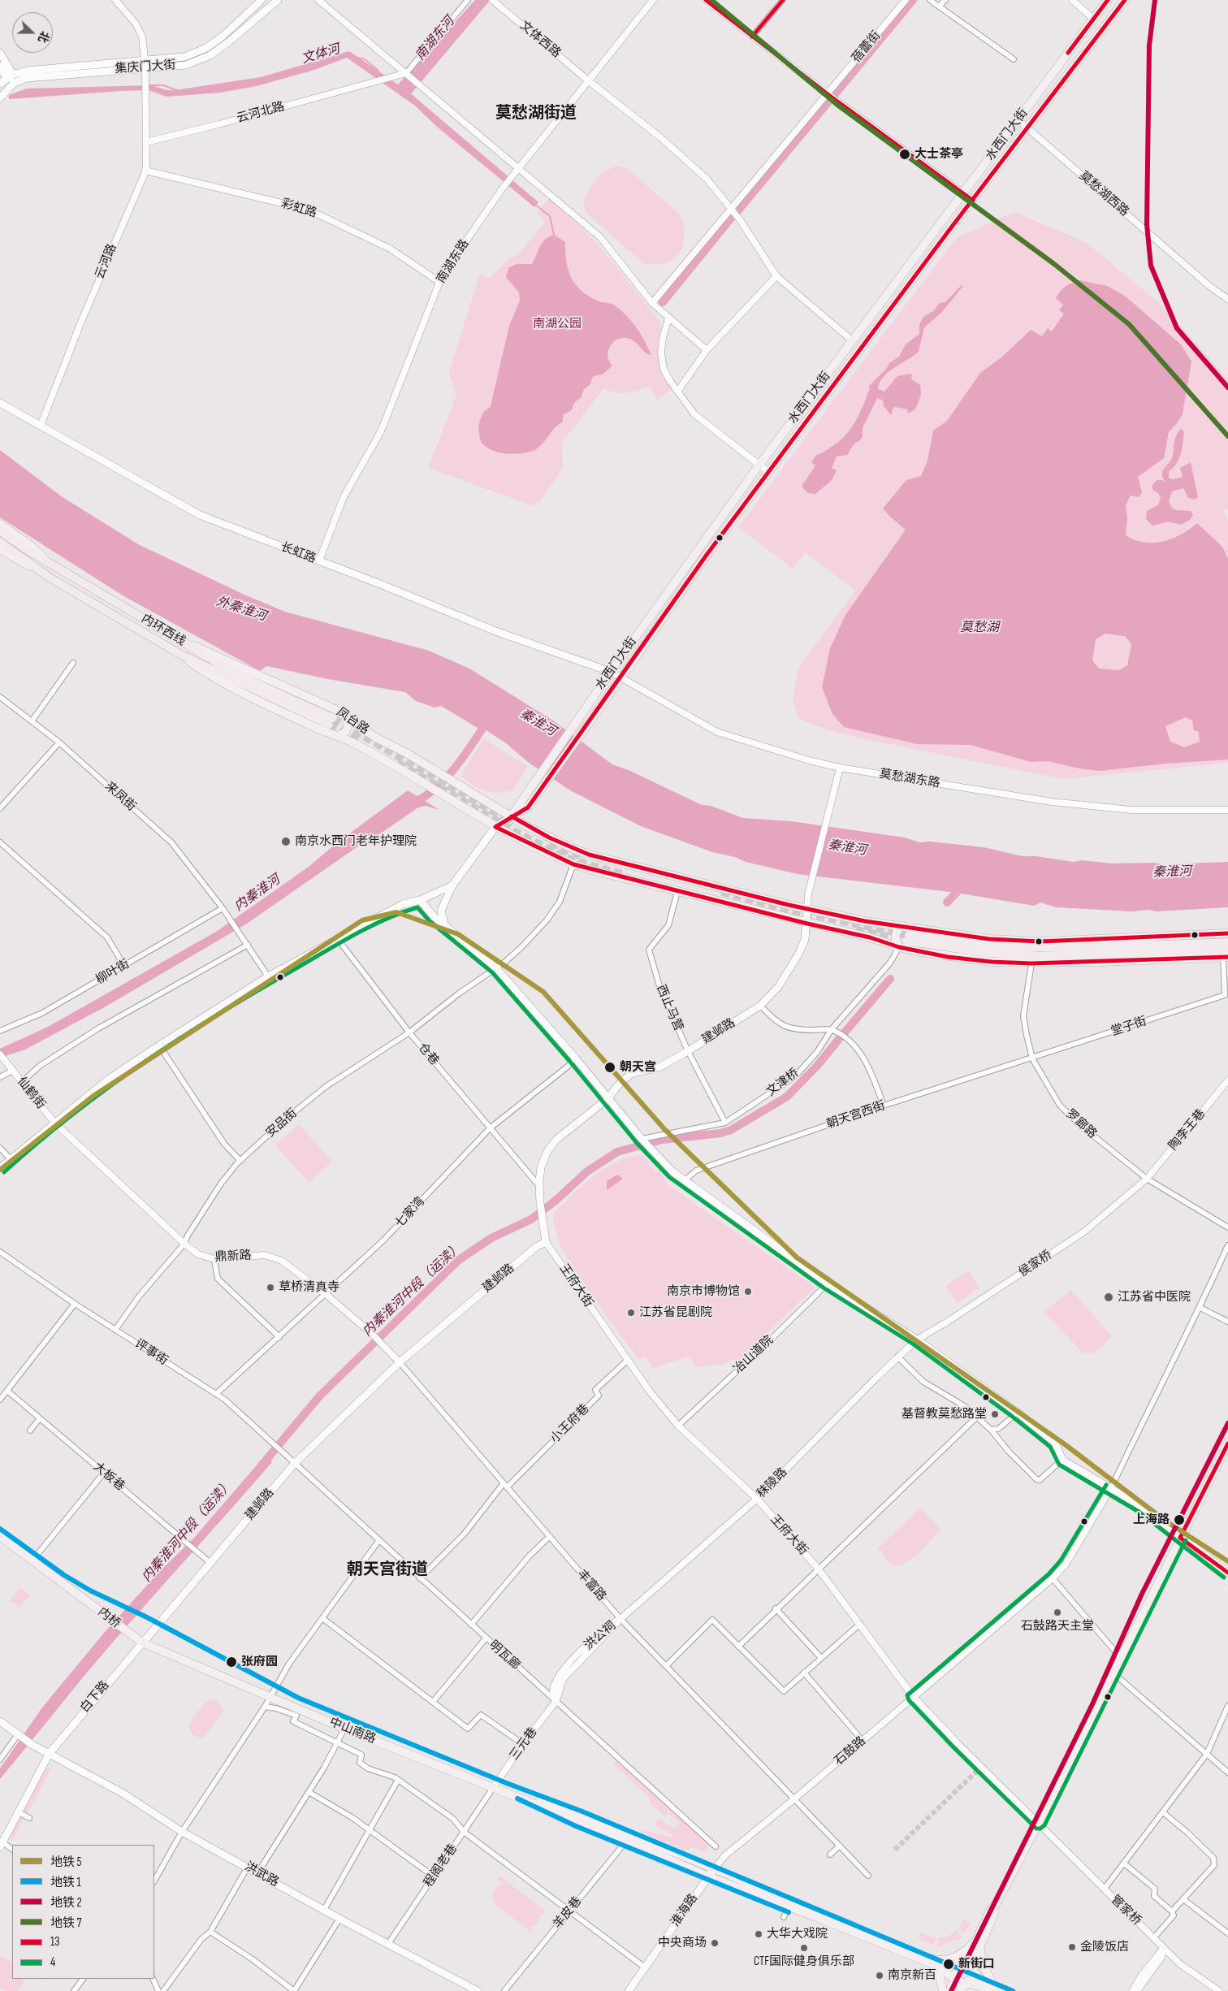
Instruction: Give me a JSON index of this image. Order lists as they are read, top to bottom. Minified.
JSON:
{"streets":{"highway":["内环西线"],"main road":["集庆门大街","水西门大街","长虹路","凤台路","建邺路","内桥","白下路","中山南路","洪武路","淮海路"],"street":["文体西路","蓓蕾街","云河北路","莫愁湖西路","彩虹路","云河路","南湖东路","莫愁湖东路","来凤街","柳叶街","西止马营","堂子街","仓巷","文津桥","仙鹤街","朝天宫西街","安品街","罗廊路","陶李王巷","七家湾","鼎新路","侯家桥","王府大街","评事街","冶山道院","小王府巷","大板巷","秣陵路","丰富路","洪公祠","明瓦廊","三元巷","石鼓路","程阁老巷","管家桥","羊皮巷"]},"crossings":[["文体西路","蓓蕾街"],["文体西路","水西门大街"],["文体西路","南湖东路"],["集庆门大街","云河路"],["云河北路","云河路"],["水西门大街","莫愁湖西路"],["水西门大街","长虹路"],["水西门大街","凤台路"],["水西门大街","莫愁湖东路"],["彩虹路","云河路"],["彩虹路","南湖东路"],["云河路","长虹路"],["南湖东路","长虹路"],["长虹路","莫愁湖东路"],["内环西线","凤台路"],["凤台路","西止马营"],["凤台路","建邺路"],["凤台路","文津桥"],["凤台路","安品街"],["凤台路","罗廊路"],["来凤街","柳叶街"],["西止马营","建邺路"],["西止马营","文津桥"],["堂子街","朝天宫西街"],["堂子街","罗廊路"],["建邺路","仓巷"],["建邺路","鼎新路"],["建邺路","王府大街"],["建邺路","评事街"],["建邺路","大板巷"],["建邺路","丰富路"],["建邺路","明瓦廊"],["建邺路","白下路"],["建邺路","中山南路"],["仓巷","安品街"],["仓巷","七家湾"],["仙鹤街","鼎新路"],["朝天宫西街","罗廊路"],["安品街","鼎新路"],["安品街","评事街"],["罗廊路","陶李王巷"],["罗廊路","侯家桥"],["陶李王巷","侯家桥"],["七家湾","鼎新路"],["七家湾","评事街"],["鼎新路","丰富路"],["侯家桥","秣陵路"],["王府大街","冶山道院"],["王府大街","小王府巷"],["王府大街","秣陵路"],["王府大街","石鼓路"],["王府大街","管家桥"],["评事街","明瓦廊"],["小王府巷","丰富路"],["秣陵路","丰富路"],["秣陵路","洪公祠"],["丰富路","洪公祠"],["丰富路","石鼓路"],["内桥","中山南路"],["洪公祠","明瓦廊"],["洪公祠","三元巷"],["明瓦廊","三元巷"],["白下路","中山南路"],["白下路","洪武路"],["中山南路","三元巷"],["中山南路","石鼓路"],["中山南路","程阁老巷"],["中山南路","淮海路"],["中山南路","羊皮巷"],["三元巷","程阁老巷"],["石鼓路","淮海路"],["程阁老巷","洪武路"]],"districts":["莫愁湖街道","朝天宫街道"],"water":["南湖东河","文体河","外秦淮河","莫愁湖","秦淮河","内秦淮河","内秦淮河中段（运渎）"],"parks":["南湖公园"],"places":["大士茶亭","南京水西门老年护理院","朝天宫","草桥清真寺","南京市博物馆","江苏省中医院","江苏省昆剧院","基督教莫愁路堂","上海路","石鼓路天主堂","张府园","大华大戏院","中央商场","金陵饭店","CTF国际健身俱乐部","新街口","南京新百"],"lines":["metro line 2","metro line 7","transit line 13","transit line 4","metro line 5","metro line 1"],"legend":["地铁 5","地铁 1","地铁 2","地铁 7","13","4"],"north":"right"}
